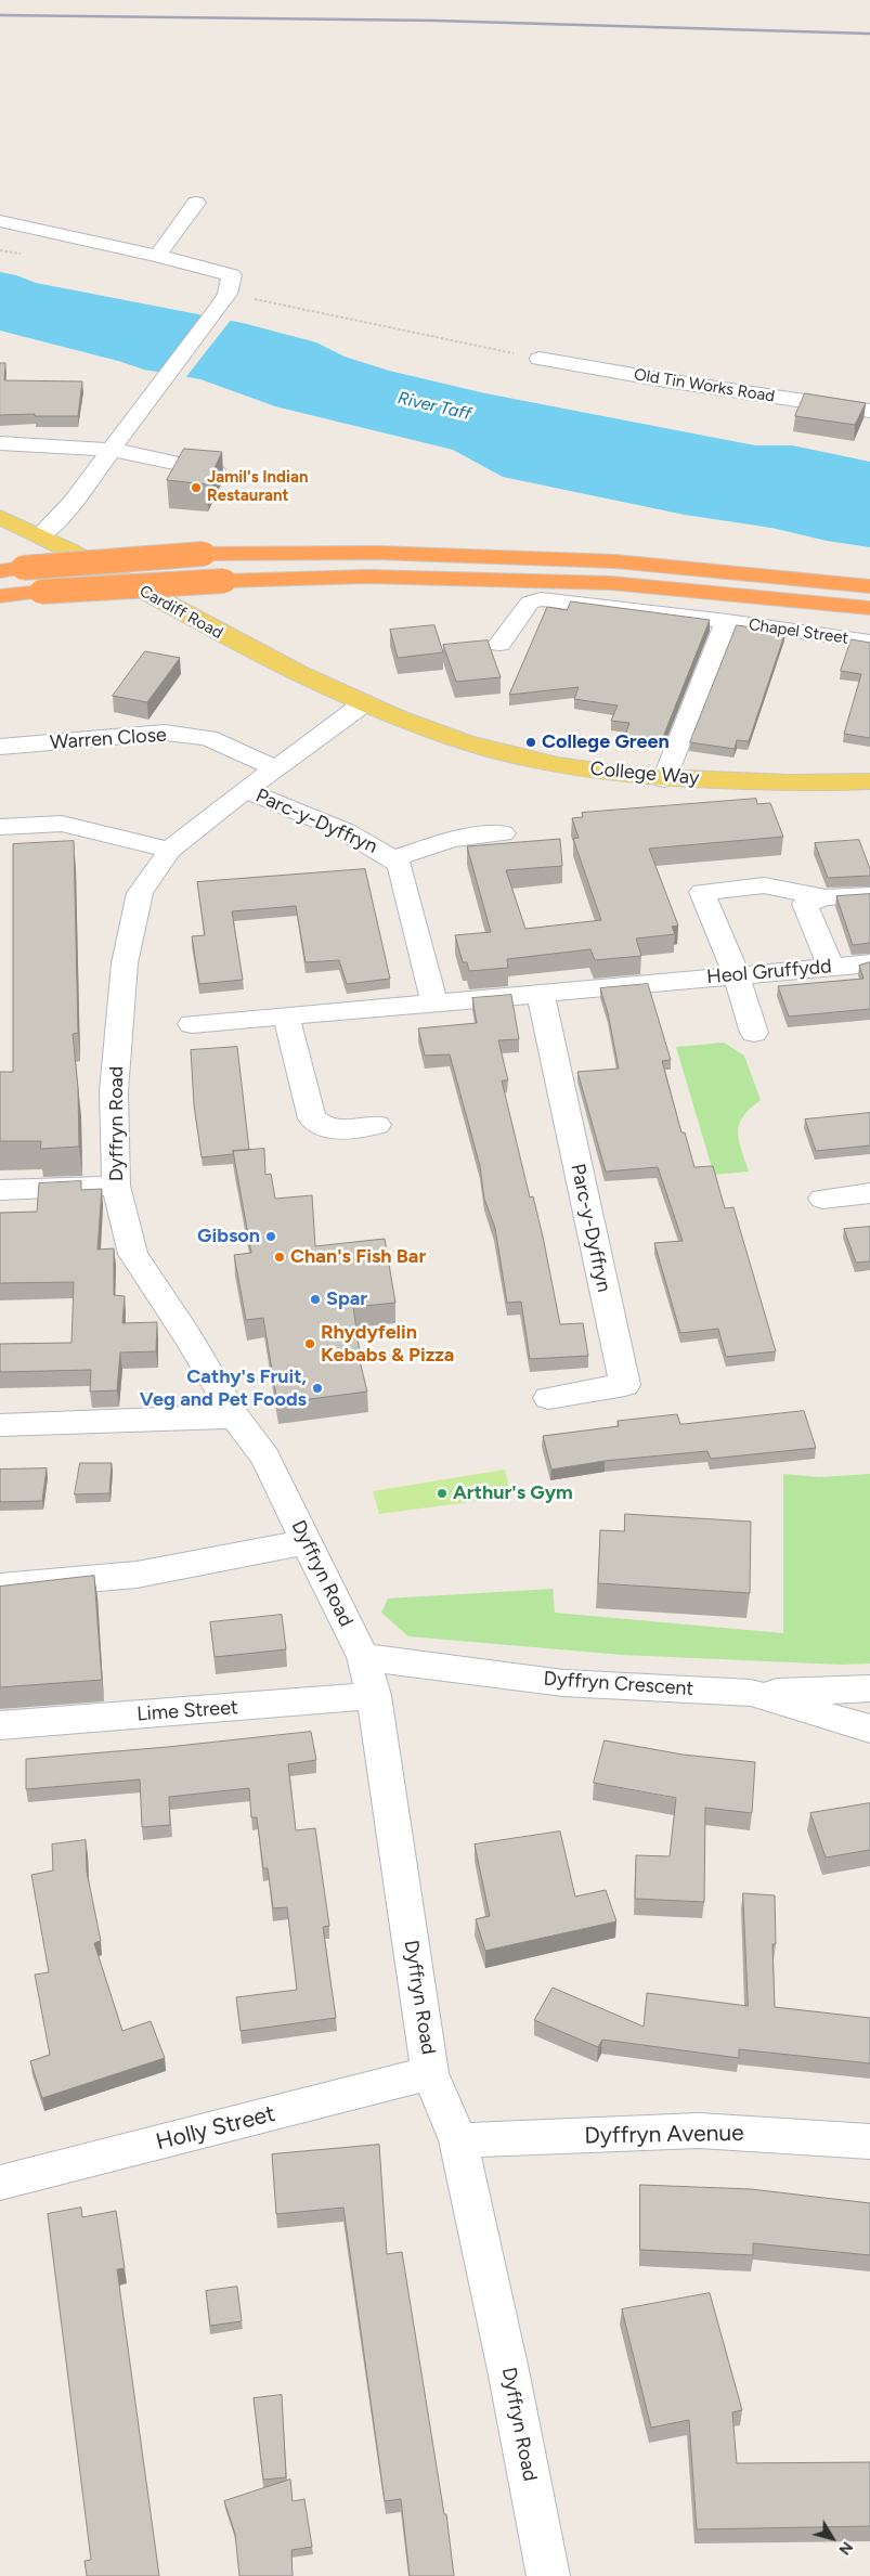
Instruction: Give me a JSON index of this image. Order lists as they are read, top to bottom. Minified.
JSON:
{"streets":{"main road":["Cardiff Road","College Way"],"street":["Old Tin Works Road","Chapel Street","Warren Close","Parc-y-Dyffryn","Heol Gruffydd","Dyffryn Road","Dyffryn Crescent","Lime Street","Holly Street","Dyffryn Avenue"]},"crossings":[["Cardiff Road","College Way"],["Cardiff Road","Dyffryn Road"],["Warren Close","Dyffryn Road"],["College Way","Dyffryn Road"],["Parc-y-Dyffryn","Heol Gruffydd"],["Parc-y-Dyffryn","Dyffryn Road"],["Dyffryn Road","Dyffryn Crescent"],["Dyffryn Road","Lime Street"],["Dyffryn Road","Holly Street"],["Dyffryn Road","Dyffryn Avenue"]],"water":["River Taff"],"places":["Jamil's Indian Restaurant","College Green","Gibson","Chan's Fish Bar","Spar","Rhydyfelin Kebabs & Pizza","Cathy's Fruit, Veg and Pet Foods","Arthur's Gym"],"north":"bottom right"}
